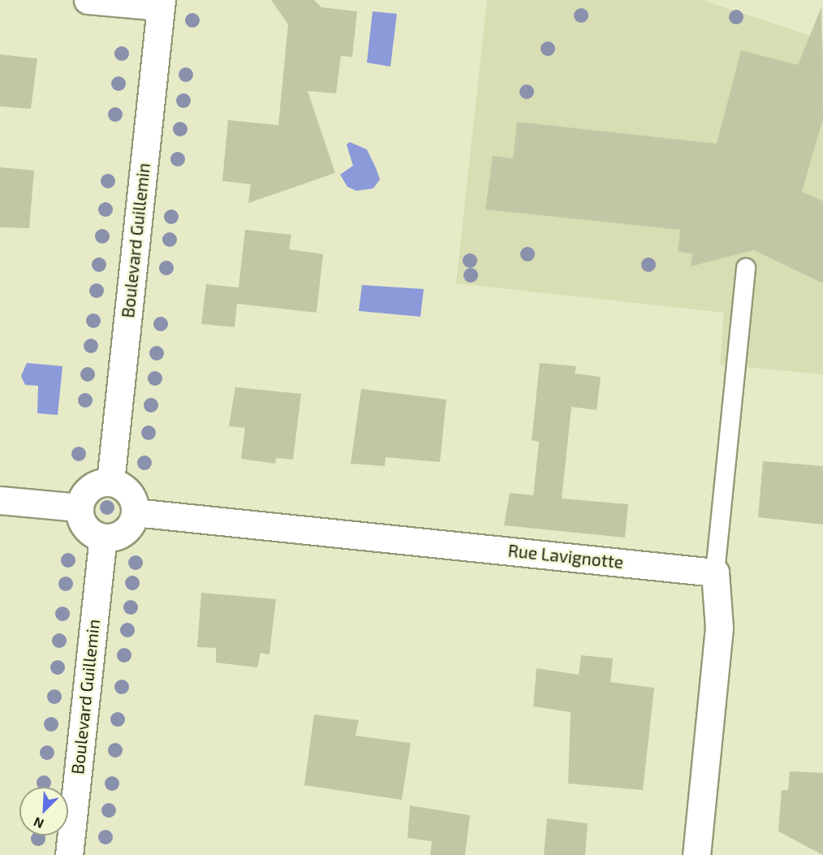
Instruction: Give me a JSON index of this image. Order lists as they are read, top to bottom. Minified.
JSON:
{"streets":{"street":["Boulevard Guillemin","Rue Lavignotte"]},"crossings":[["Boulevard Guillemin","Rue Lavignotte"]],"north":"bottom left"}
